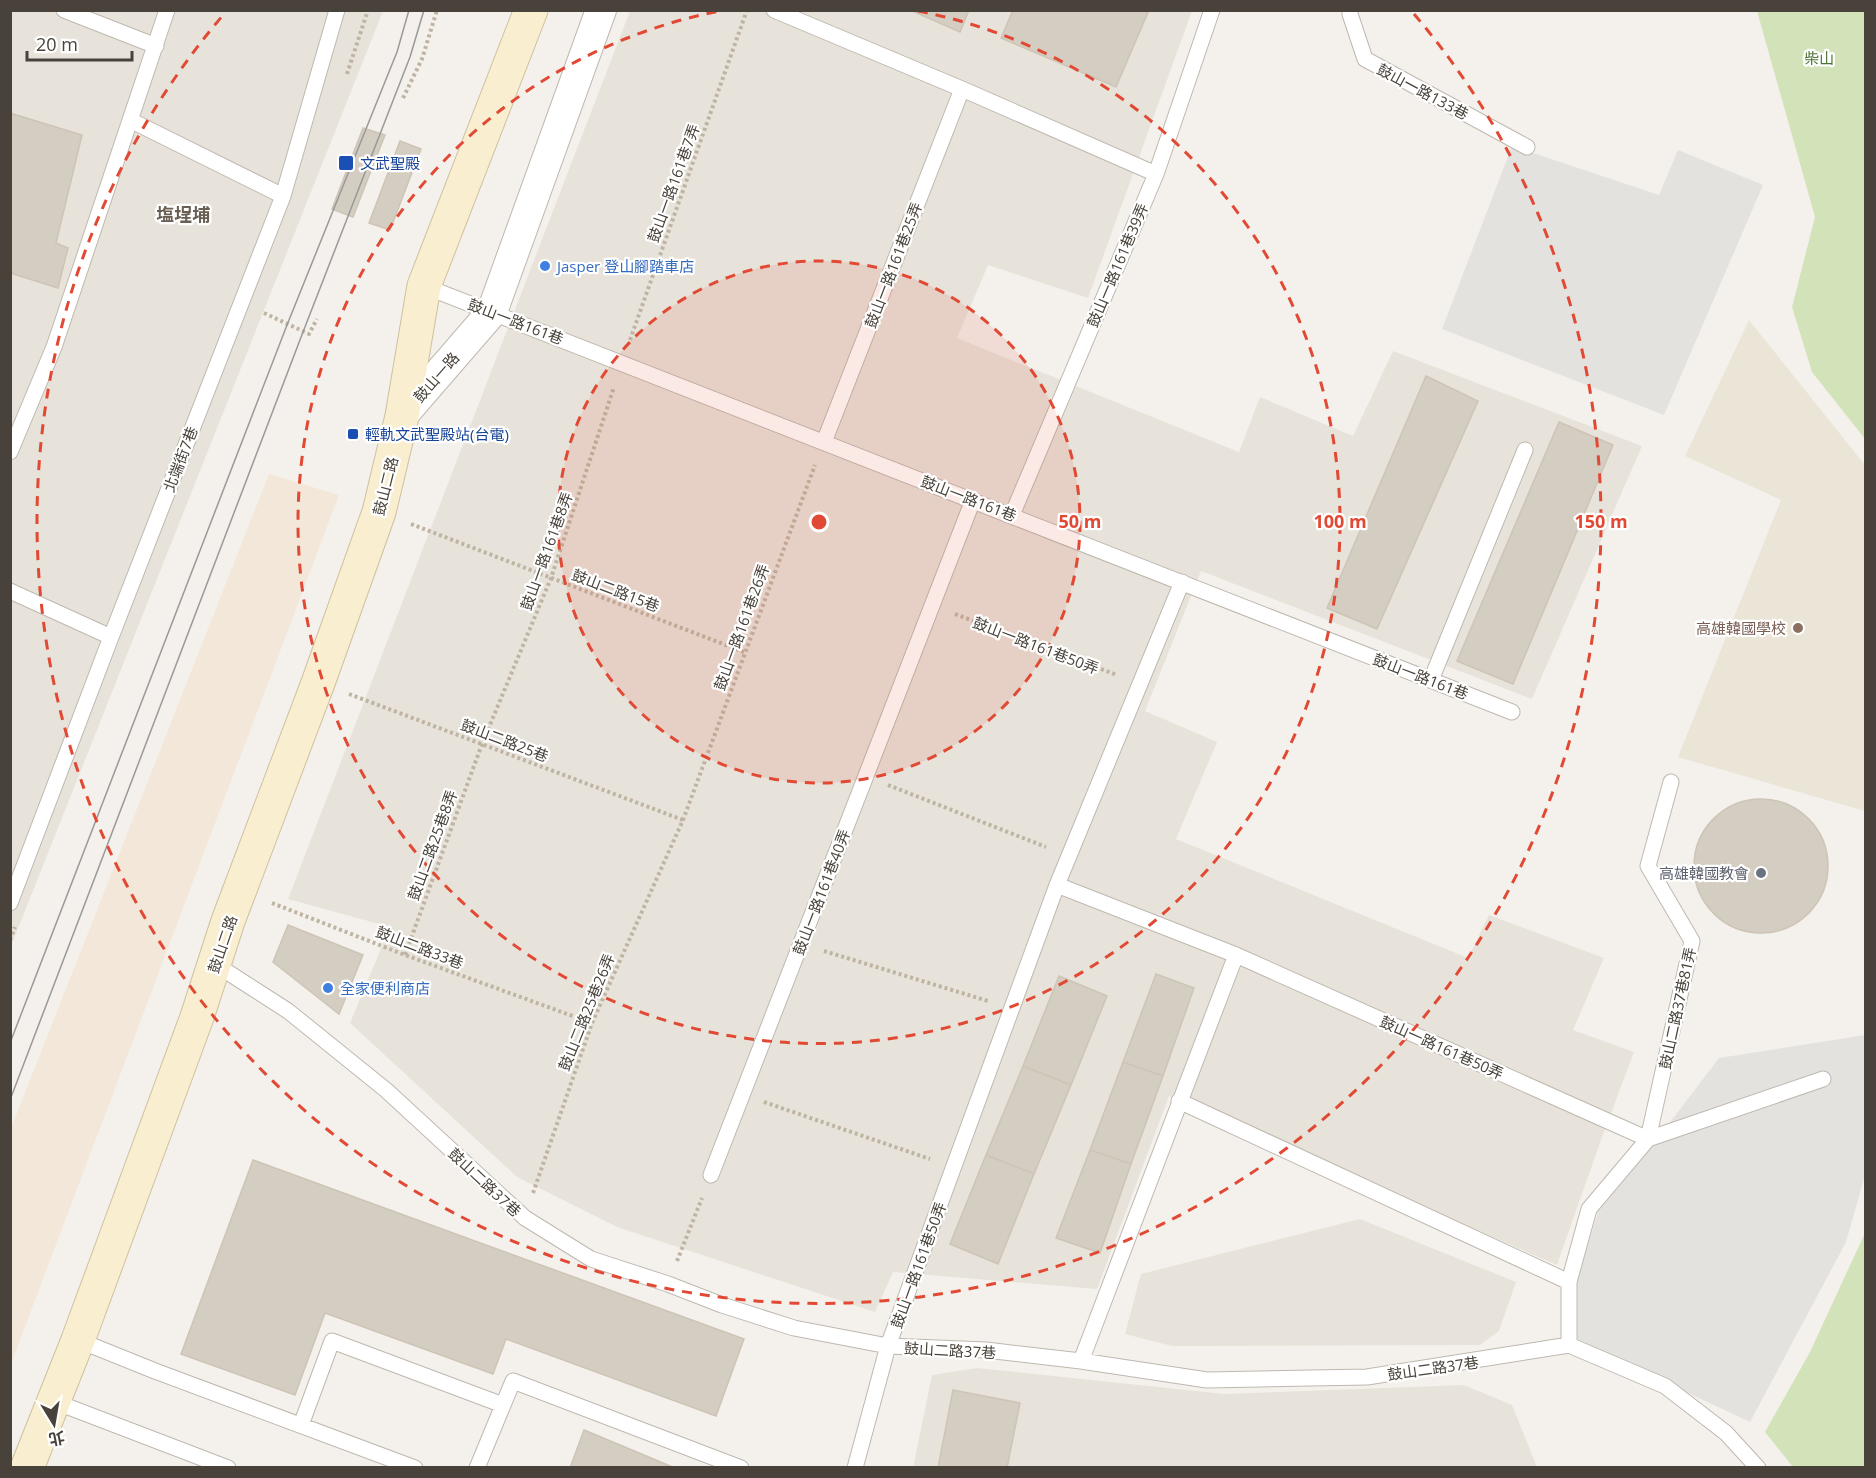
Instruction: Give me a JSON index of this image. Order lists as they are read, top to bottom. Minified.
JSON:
{"streets":{"street":["鼓山一路","鼓山二路"],"lane":["鼓山一路133巷","鼓山一路161巷25弄","鼓山一路161巷39弄","鼓山一路161巷","北端街7巷","鼓山一路161巷50弄","鼓山一路161巷40弄","鼓山二路37巷81弄","鼓山二路37巷"],"path":["鼓山一路161巷7弄","鼓山一路161巷8弄","鼓山二路15巷","鼓山一路161巷26弄","鼓山二路25巷","鼓山二路25巷8弄","鼓山二路33巷","鼓山二路25巷26弄"]},"crossings":[["鼓山一路161巷7弄","鼓山一路161巷"],["鼓山一路161巷7弄","鼓山一路161巷8弄"],["鼓山一路161巷25弄","鼓山一路161巷"],["鼓山一路161巷25弄","鼓山一路161巷26弄"],["鼓山一路161巷39弄","鼓山一路161巷"],["鼓山一路161巷","鼓山一路"],["鼓山一路161巷","鼓山一路161巷8弄"],["鼓山一路161巷","鼓山一路161巷26弄"],["鼓山一路161巷","鼓山一路161巷50弄"],["鼓山一路161巷","鼓山一路161巷40弄"],["鼓山一路","鼓山二路"],["鼓山二路","鼓山二路15巷"],["鼓山二路","鼓山二路25巷"],["鼓山二路","鼓山二路33巷"],["鼓山二路","鼓山二路37巷"],["鼓山一路161巷8弄","鼓山二路15巷"],["鼓山一路161巷8弄","鼓山二路25巷"],["鼓山一路161巷8弄","鼓山二路25巷8弄"],["鼓山二路15巷","鼓山一路161巷26弄"],["鼓山一路161巷26弄","鼓山二路25巷"],["鼓山一路161巷26弄","鼓山二路25巷26弄"],["鼓山一路161巷50弄","鼓山一路161巷40弄"],["鼓山一路161巷50弄","鼓山二路37巷81弄"],["鼓山一路161巷50弄","鼓山二路37巷"],["鼓山二路25巷","鼓山二路25巷8弄"],["鼓山二路25巷","鼓山二路25巷26弄"],["鼓山二路25巷8弄","鼓山二路33巷"],["鼓山二路33巷","鼓山二路25巷26弄"],["鼓山二路37巷81弄","鼓山二路37巷"],["鼓山二路25巷26弄","鼓山二路37巷"]],"districts":["塩埕埔"],"parks":["柴山"],"places":{"transit":["文武聖殿","輕軌文武聖殿站(台電)"],"other":["Jasper 登山腳踏車店","高雄韓國學校","高雄韓國教會","全家便利商店"]},"scale_bar":"20 m","north":"bottom","rings":["50 m","100 m","150 m"]}
